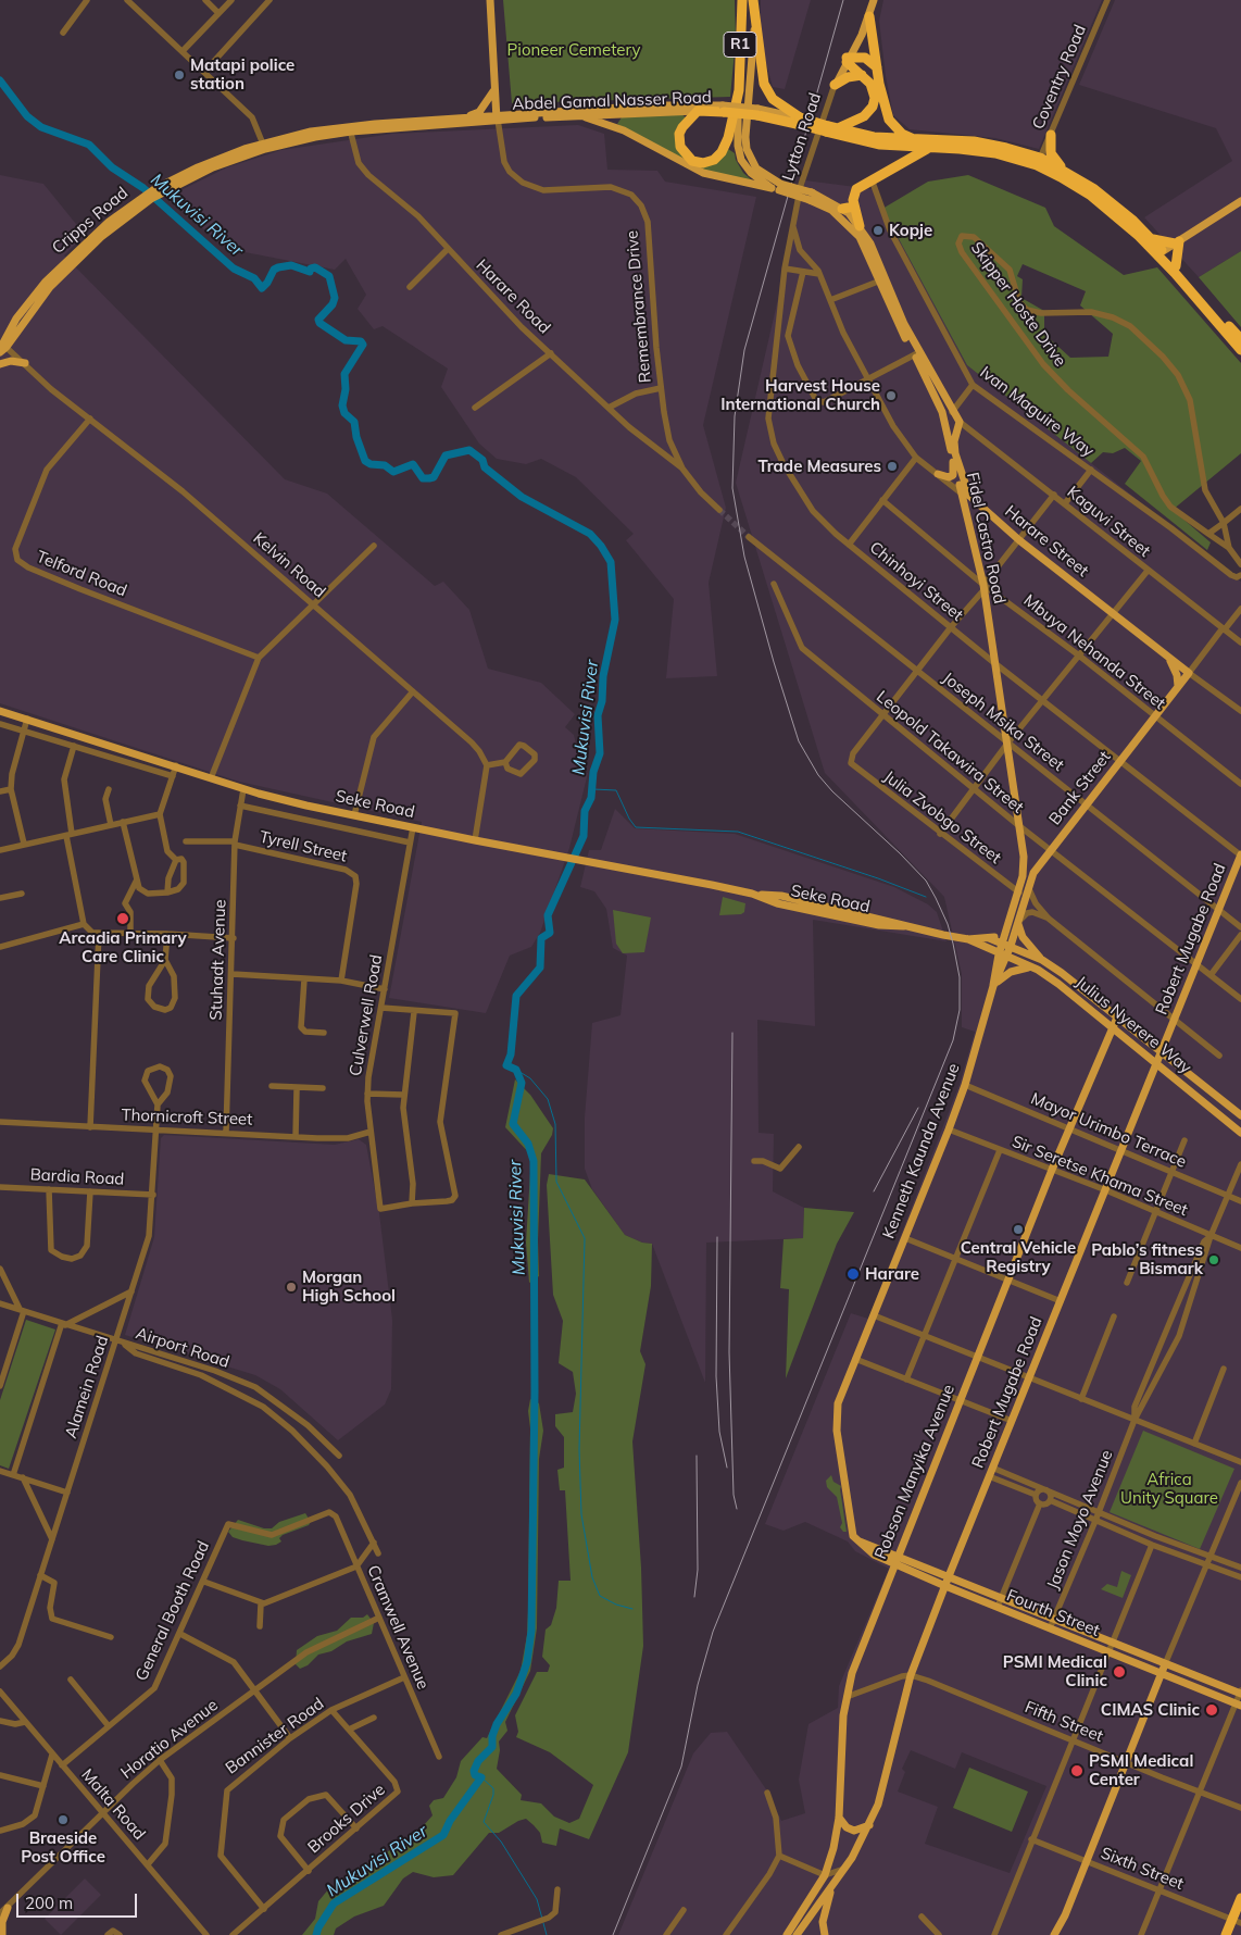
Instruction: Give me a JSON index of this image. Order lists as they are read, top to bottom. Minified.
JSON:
{"streets":{"highway":["R1","Abdel Gamal Nasser Road"],"main road":["Lytton Road","Cripps Road","Remembrance Drive","Fidel Castro Road","Harare Street","Bank Street","Seke Road","Robert Mugabe Road","Julius Nyerere Way","Kenneth Kaunda Avenue","Robson Manyika Avenue","Fourth Street"],"street":["Coventry Road","Harare Road","Skipper Hoste Drive","Ivan Maguire Way","Kaguvi Street","Kelvin Road","Telford Road","Chinhoyi Street","Mbuya Nehanda Street","Joseph Msika Street","Leopold Takawira Street","Julia Zvobgo Street","Tyrell Street","Stuhadt Avenue","Culverwell Road","Thornicroft Street","Mayor Urimbo Terrace","Sir Seretse Khama Street","Bardia Road","Airport Road","Alamein Road","Jason Moyo Avenue","General Booth Road","Cramwell Avenue","Fifth Street","Bannister Road","Horatio Avenue","Malta Road","Brooks Drive","Sixth Street"]},"crossings":[["R1","Fidel Castro Road"],["R1","Harare Street"],["R1","Bank Street"],["Coventry Road","Abdel Gamal Nasser Road"],["Abdel Gamal Nasser Road","Cripps Road"],["Abdel Gamal Nasser Road","Harare Road"],["Abdel Gamal Nasser Road","Remembrance Drive"],["Lytton Road","Harare Street"],["Lytton Road","Chinhoyi Street"],["Cripps Road","Kelvin Road"],["Harare Road","Remembrance Drive"],["Kaguvi Street","Fidel Castro Road"],["Kaguvi Street","Bank Street"],["Fidel Castro Road","Harare Street"],["Fidel Castro Road","Chinhoyi Street"],["Fidel Castro Road","Mbuya Nehanda Street"],["Fidel Castro Road","Joseph Msika Street"],["Fidel Castro Road","Leopold Takawira Street"],["Fidel Castro Road","Bank Street"],["Fidel Castro Road","Julia Zvobgo Street"],["Fidel Castro Road","Julius Nyerere Way"],["Harare Street","Chinhoyi Street"],["Kelvin Road","Telford Road"],["Chinhoyi Street","Bank Street"],["Chinhoyi Street","Robert Mugabe Road"],["Mbuya Nehanda Street","Bank Street"],["Joseph Msika Street","Bank Street"],["Joseph Msika Street","Robert Mugabe Road"],["Leopold Takawira Street","Bank Street"],["Leopold Takawira Street","Julia Zvobgo Street"],["Leopold Takawira Street","Robert Mugabe Road"],["Bank Street","Julius Nyerere Way"],["Bank Street","Kenneth Kaunda Avenue"],["Seke Road","Stuhadt Avenue"],["Seke Road","Culverwell Road"],["Seke Road","Julius Nyerere Way"],["Tyrell Street","Stuhadt Avenue"],["Robert Mugabe Road","Julius Nyerere Way"],["Robert Mugabe Road","Mayor Urimbo Terrace"],["Robert Mugabe Road","Sir Seretse Khama Street"],["Robert Mugabe Road","Robson Manyika Avenue"],["Robert Mugabe Road","Fourth Street"],["Robert Mugabe Road","Fifth Street"],["Stuhadt Avenue","Thornicroft Street"],["Culverwell Road","Thornicroft Street"],["Julius Nyerere Way","Robson Manyika Avenue"],["Thornicroft Street","Alamein Road"],["Mayor Urimbo Terrace","Kenneth Kaunda Avenue"],["Mayor Urimbo Terrace","Robson Manyika Avenue"],["Mayor Urimbo Terrace","Jason Moyo Avenue"],["Kenneth Kaunda Avenue","Sir Seretse Khama Street"],["Kenneth Kaunda Avenue","Robson Manyika Avenue"],["Kenneth Kaunda Avenue","Fourth Street"],["Sir Seretse Khama Street","Robson Manyika Avenue"],["Sir Seretse Khama Street","Jason Moyo Avenue"],["Bardia Road","Alamein Road"],["Airport Road","Alamein Road"],["Robson Manyika Avenue","Fourth Street"],["Jason Moyo Avenue","Fourth Street"],["General Booth Road","Cramwell Avenue"],["General Booth Road","Malta Road"],["Cramwell Avenue","Bannister Road"],["Cramwell Avenue","Horatio Avenue"],["Bannister Road","Brooks Drive"],["Horatio Avenue","Malta Road"]],"water":["Mukuvisi River"],"parks":["Pioneer Cemetery","Africa Unity Square"],"places":["Matapi police station","Kopje","Harvest House International Church","Trade Measures","Arcadia Primary Care Clinic","Central Vehicle Registry","Pablo’s fitness - Bismark","Harare","Morgan High School","PSMI Medical Clinic","CIMAS Clinic","PSMI Medical Center","Braeside Post Office"],"scale_bar":"200 m"}
